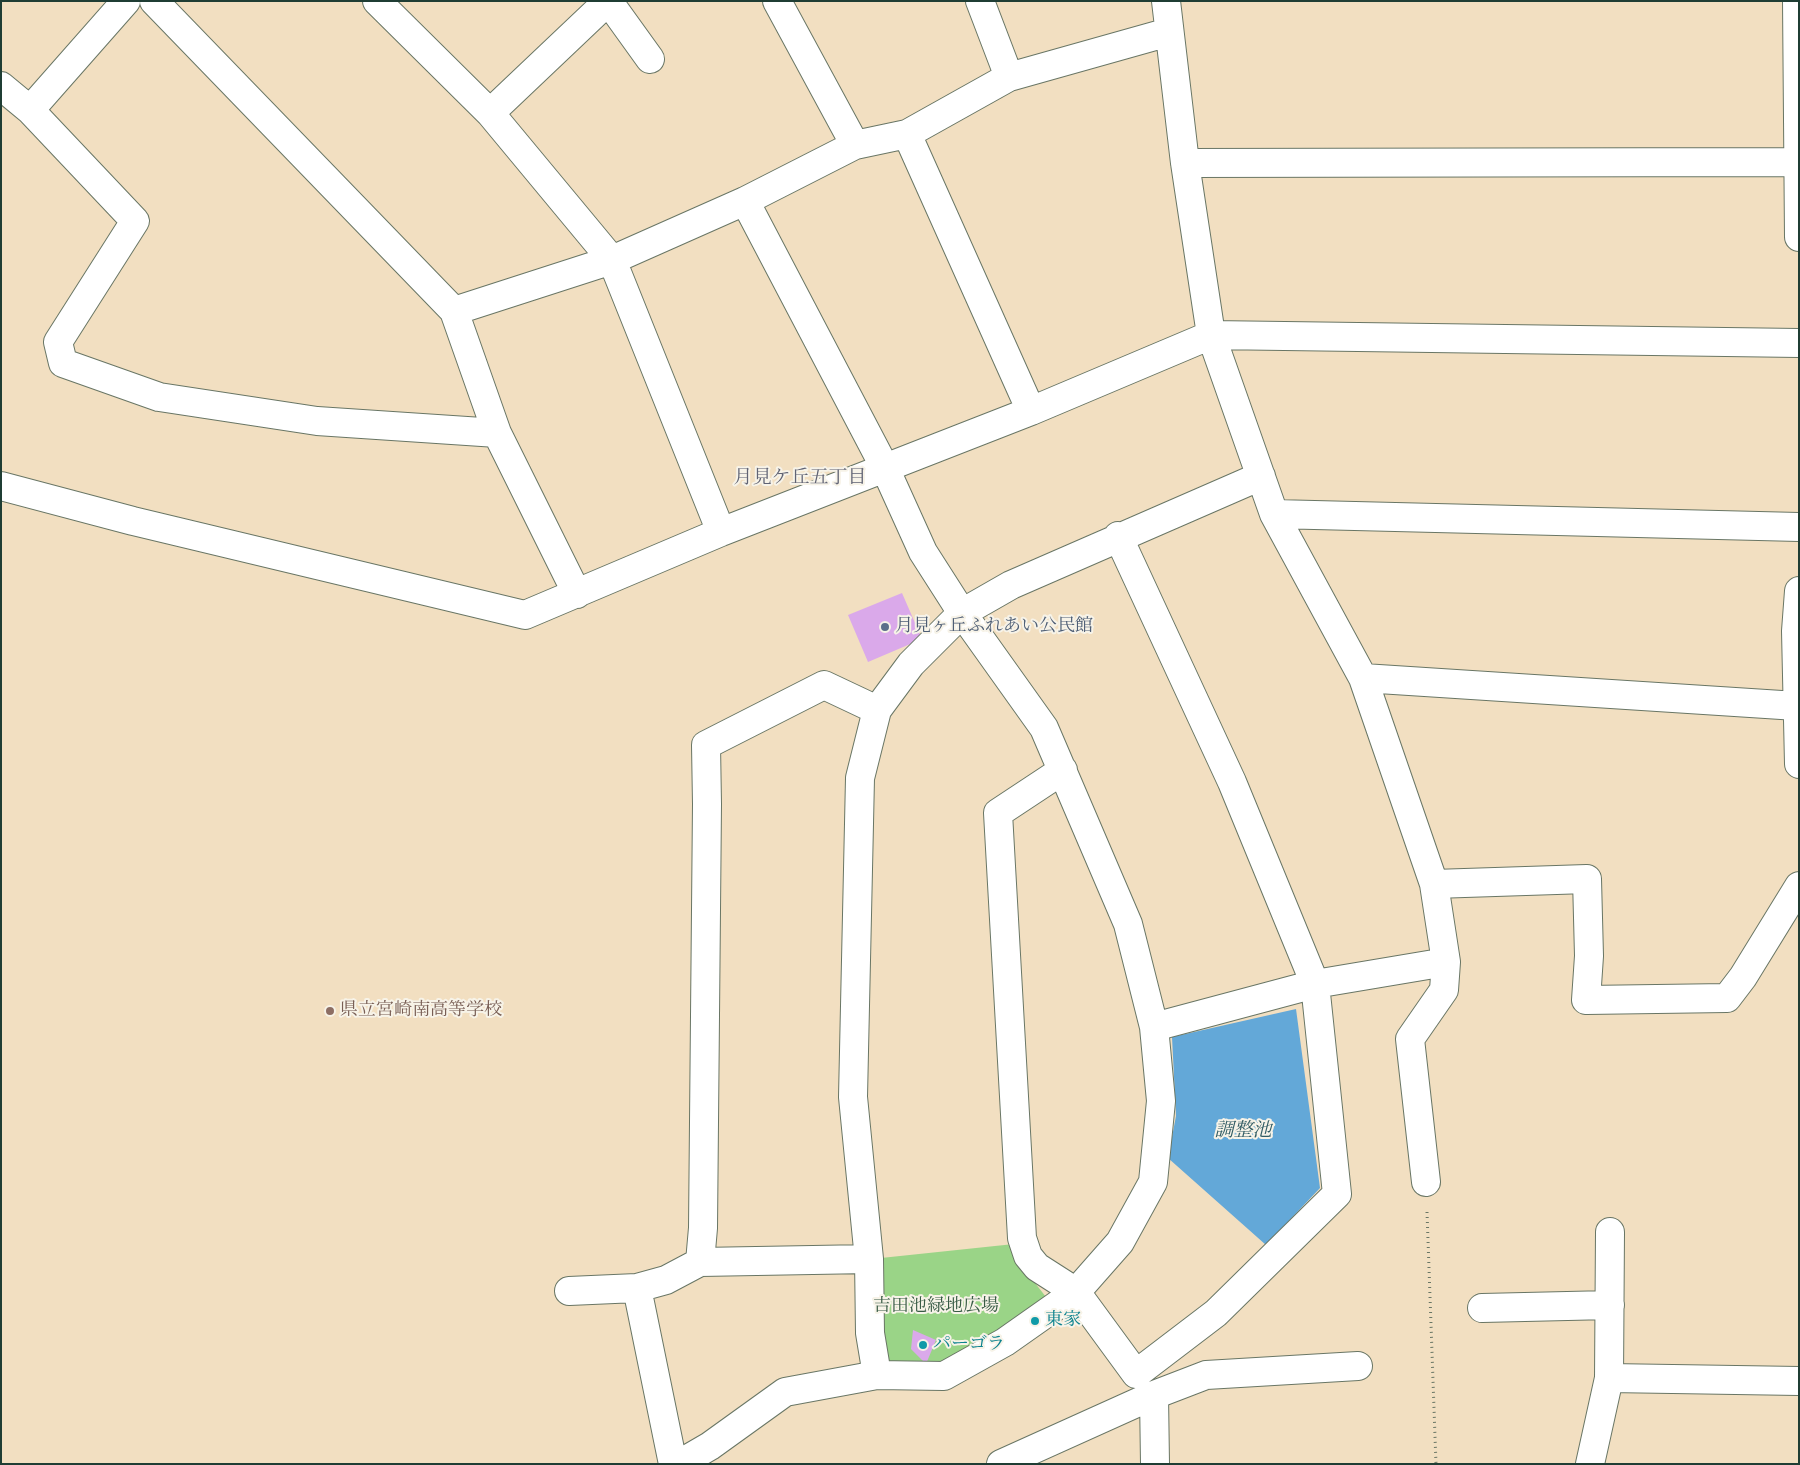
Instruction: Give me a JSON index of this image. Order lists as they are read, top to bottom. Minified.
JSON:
{"districts":["月見ケ丘五丁目"],"water":["調整池"],"parks":["吉田池緑地広場"],"places":["月見ヶ丘ふれあい公民館","県立宮崎南高等学校","東家","パーゴラ"]}
